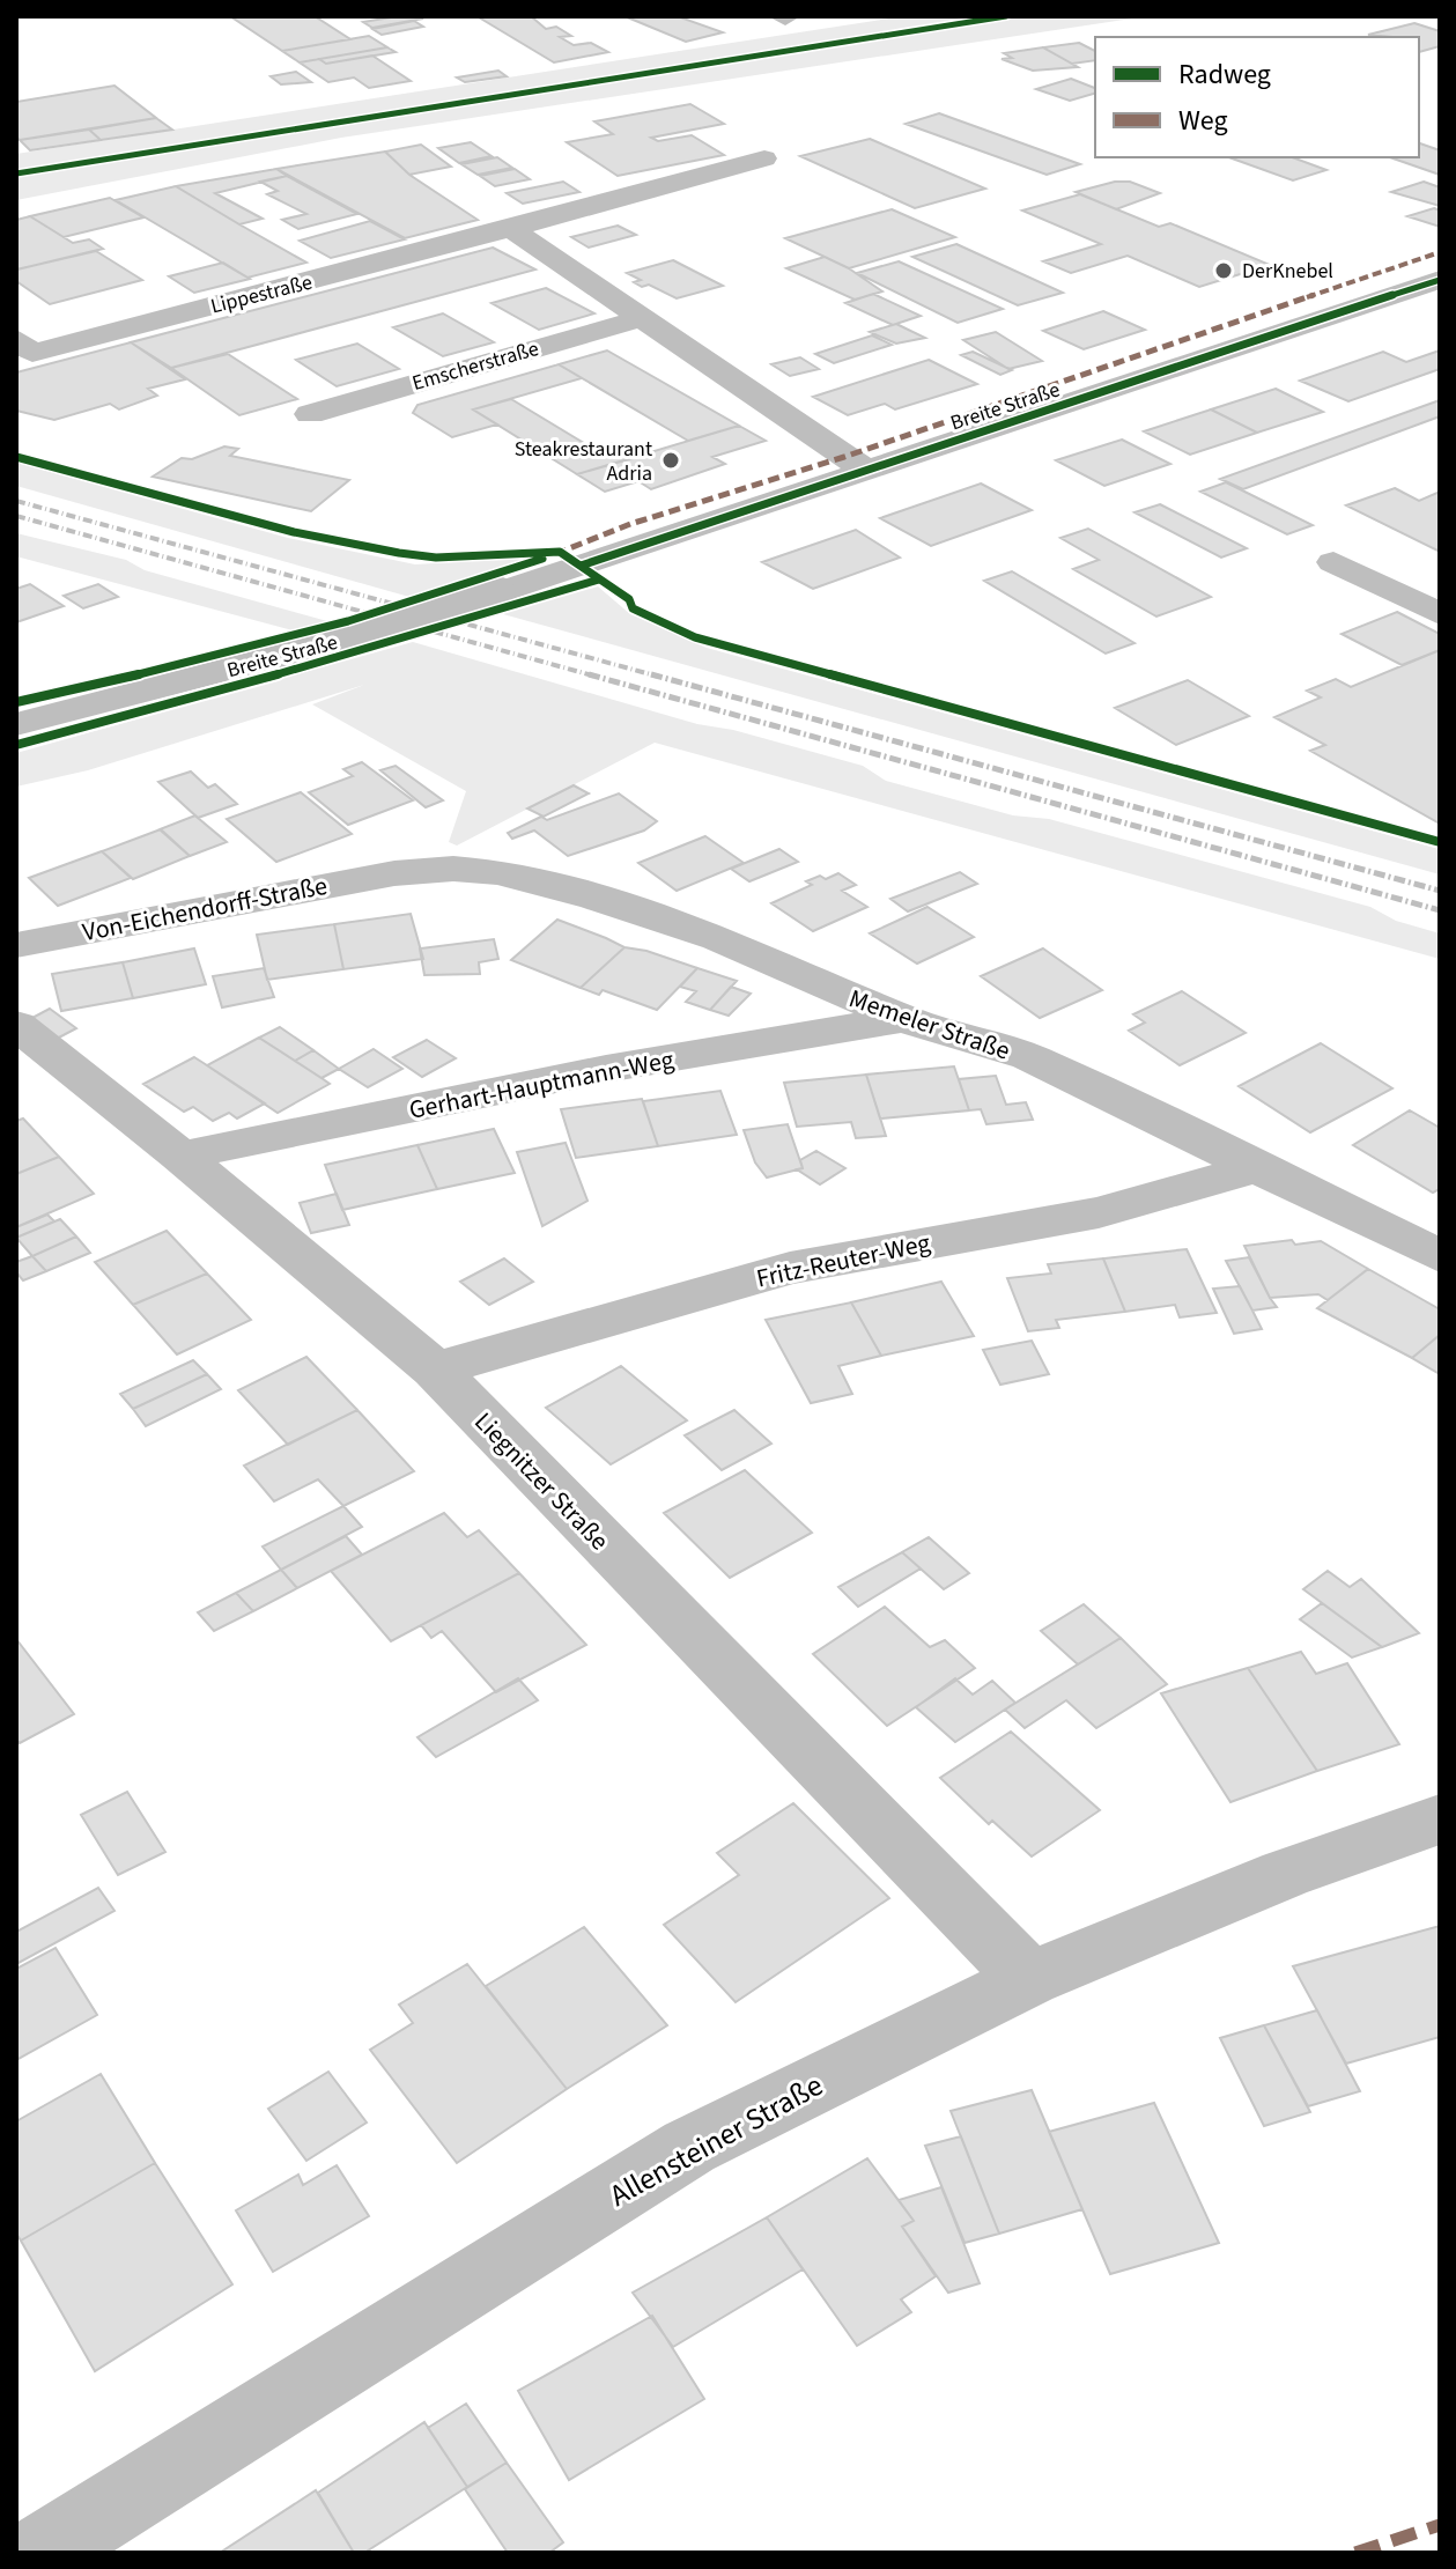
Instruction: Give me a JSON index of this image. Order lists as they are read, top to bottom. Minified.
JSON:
{"streets":{"street":["Lippestraße","Emscherstraße","Breite Straße","Von-Eichendorff-Straße","Memeler Straße","Gerhart-Hauptmann-Weg","Fritz-Reuter-Weg","Liegnitzer Straße","Allensteiner Straße"]},"crossings":[["Von-Eichendorff-Straße","Memeler Straße"],["Memeler Straße","Gerhart-Hauptmann-Weg"],["Memeler Straße","Fritz-Reuter-Weg"],["Gerhart-Hauptmann-Weg","Liegnitzer Straße"],["Fritz-Reuter-Weg","Liegnitzer Straße"],["Liegnitzer Straße","Allensteiner Straße"]],"places":["DerKnebel","Steakrestaurant Adria"],"legend":["Radweg","Weg"]}
